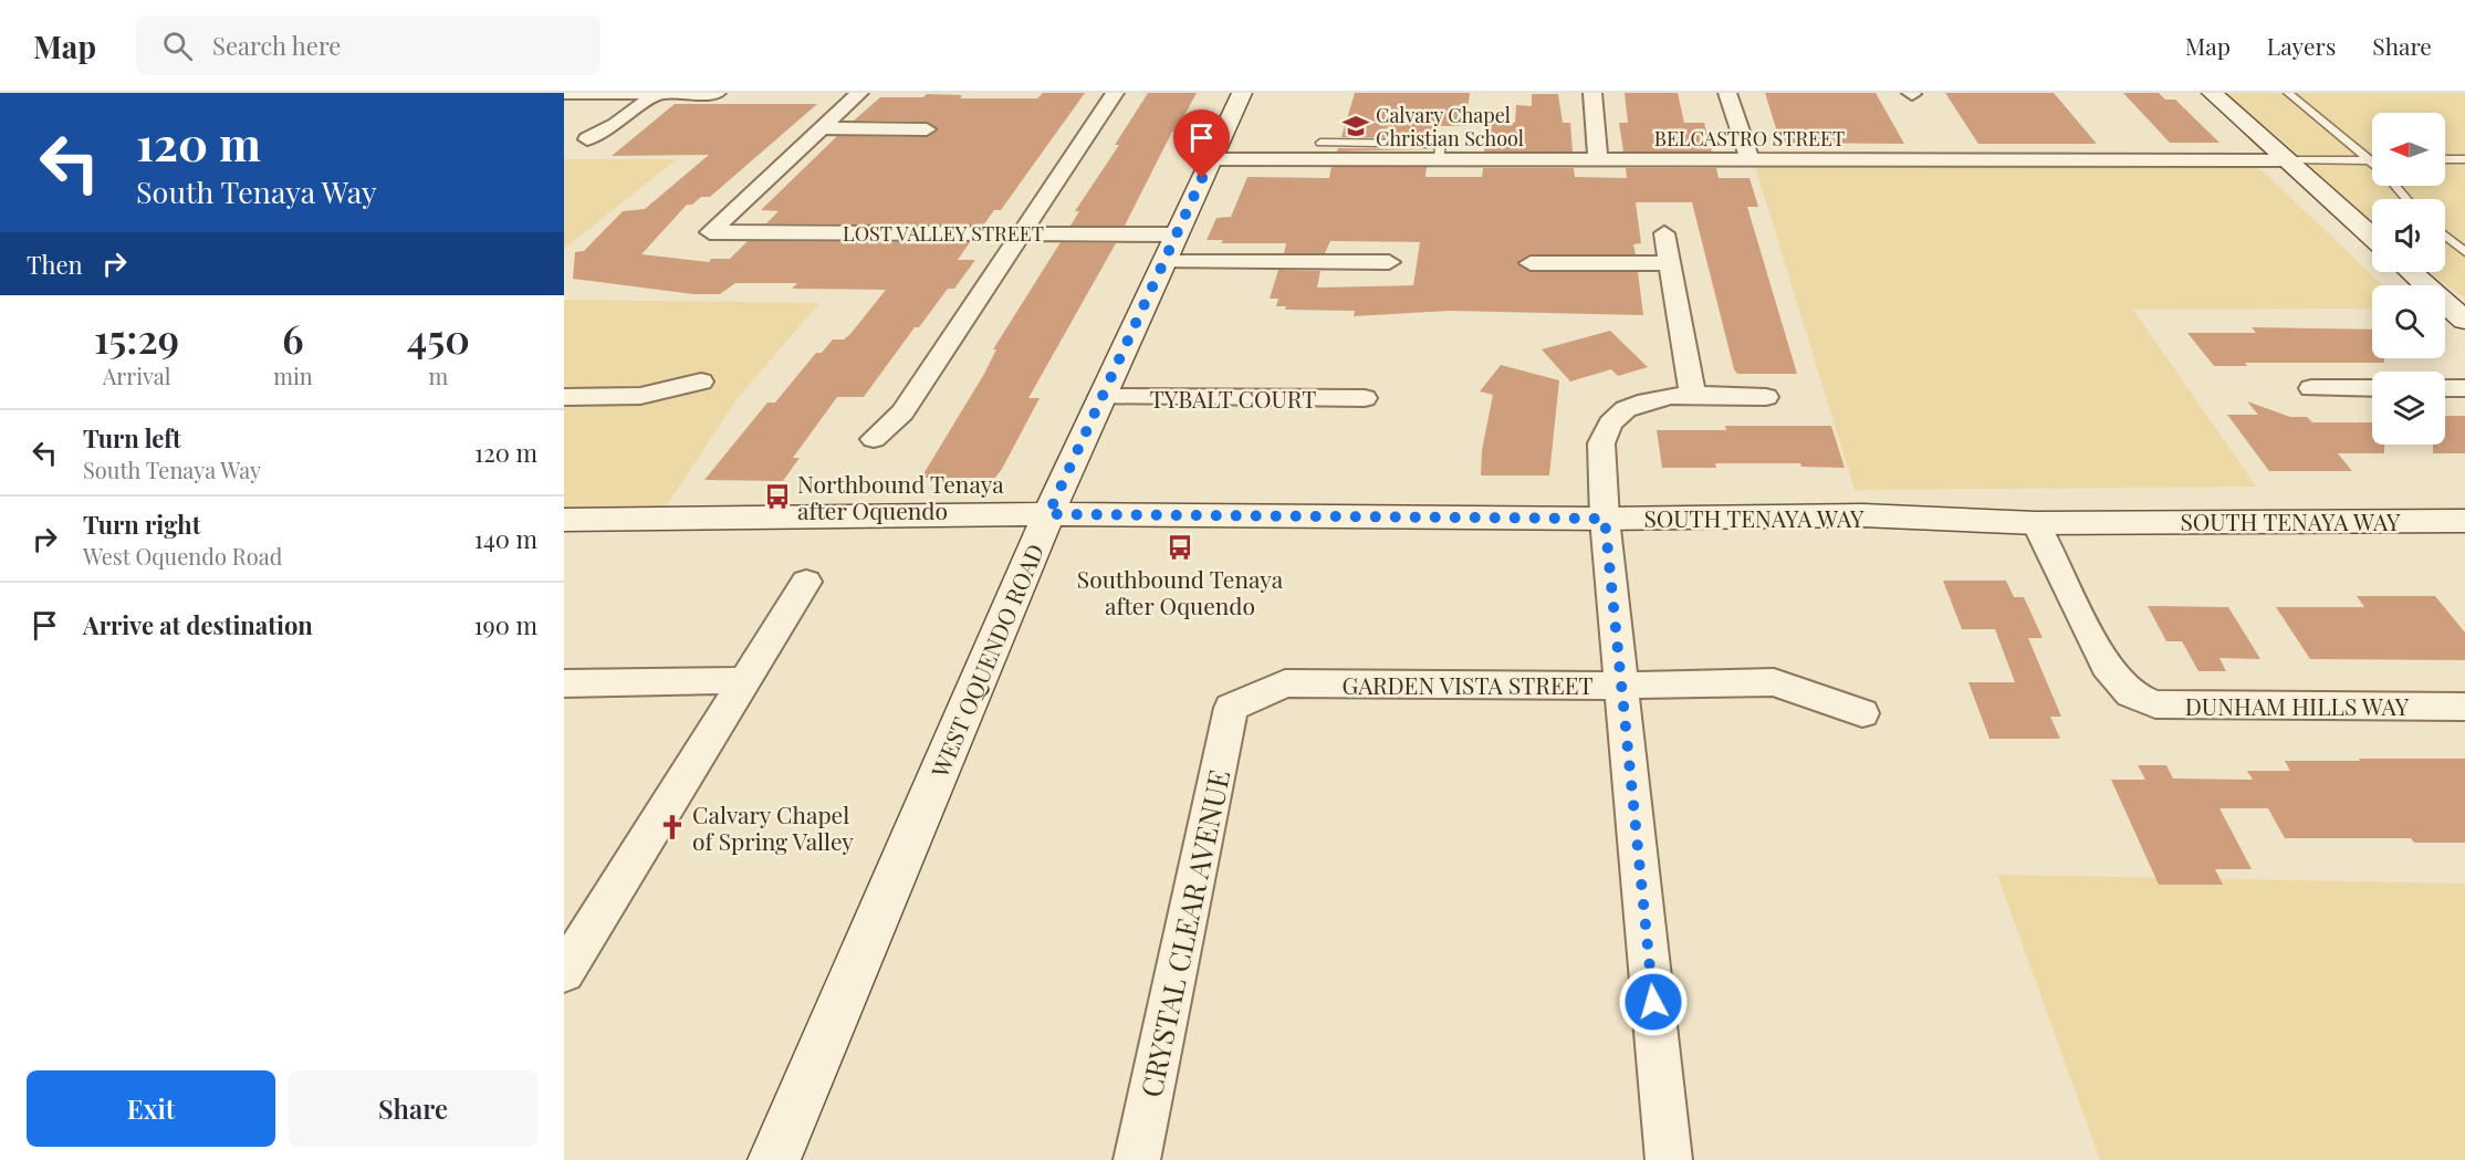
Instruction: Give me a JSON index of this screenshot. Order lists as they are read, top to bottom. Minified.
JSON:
{"streets":{"street":["BELCASTRO STREET","LOST VALLEY STREET","TYBALT COURT","SOUTH TENAYA WAY","WEST OQUENDO ROAD","GARDEN VISTA STREET","DUNHAM HILLS WAY","CRYSTAL CLEAR AVENUE"]},"crossings":[["BELCASTRO STREET","WEST OQUENDO ROAD"],["LOST VALLEY STREET","WEST OQUENDO ROAD"],["TYBALT COURT","WEST OQUENDO ROAD"],["SOUTH TENAYA WAY","WEST OQUENDO ROAD"],["SOUTH TENAYA WAY","DUNHAM HILLS WAY"],["GARDEN VISTA STREET","CRYSTAL CLEAR AVENUE"]],"places":{"school or university":["Calvary Chapel Christian School"],"bus stop":["Northbound Tenaya after Oquendo","Southbound Tenaya after Oquendo"],"church":["Calvary Chapel of Spring Valley"]},"north":"left","page":{"header":"Map","search":"Search here","nav":["Map","Layers","Share"],"turn":["120 m","South Tenaya Way"],"then":"Then","eta":["15:29","Arrival","6","min","450","m"],"list":[{"name":"Turn left","note":"South Tenaya Way","value":"120 m"},{"name":"Turn right","note":"West Oquendo Road","value":"140 m"},{"name":"Arrive at destination","value":"190 m"}],"buttons":["Exit","Share"]}}
